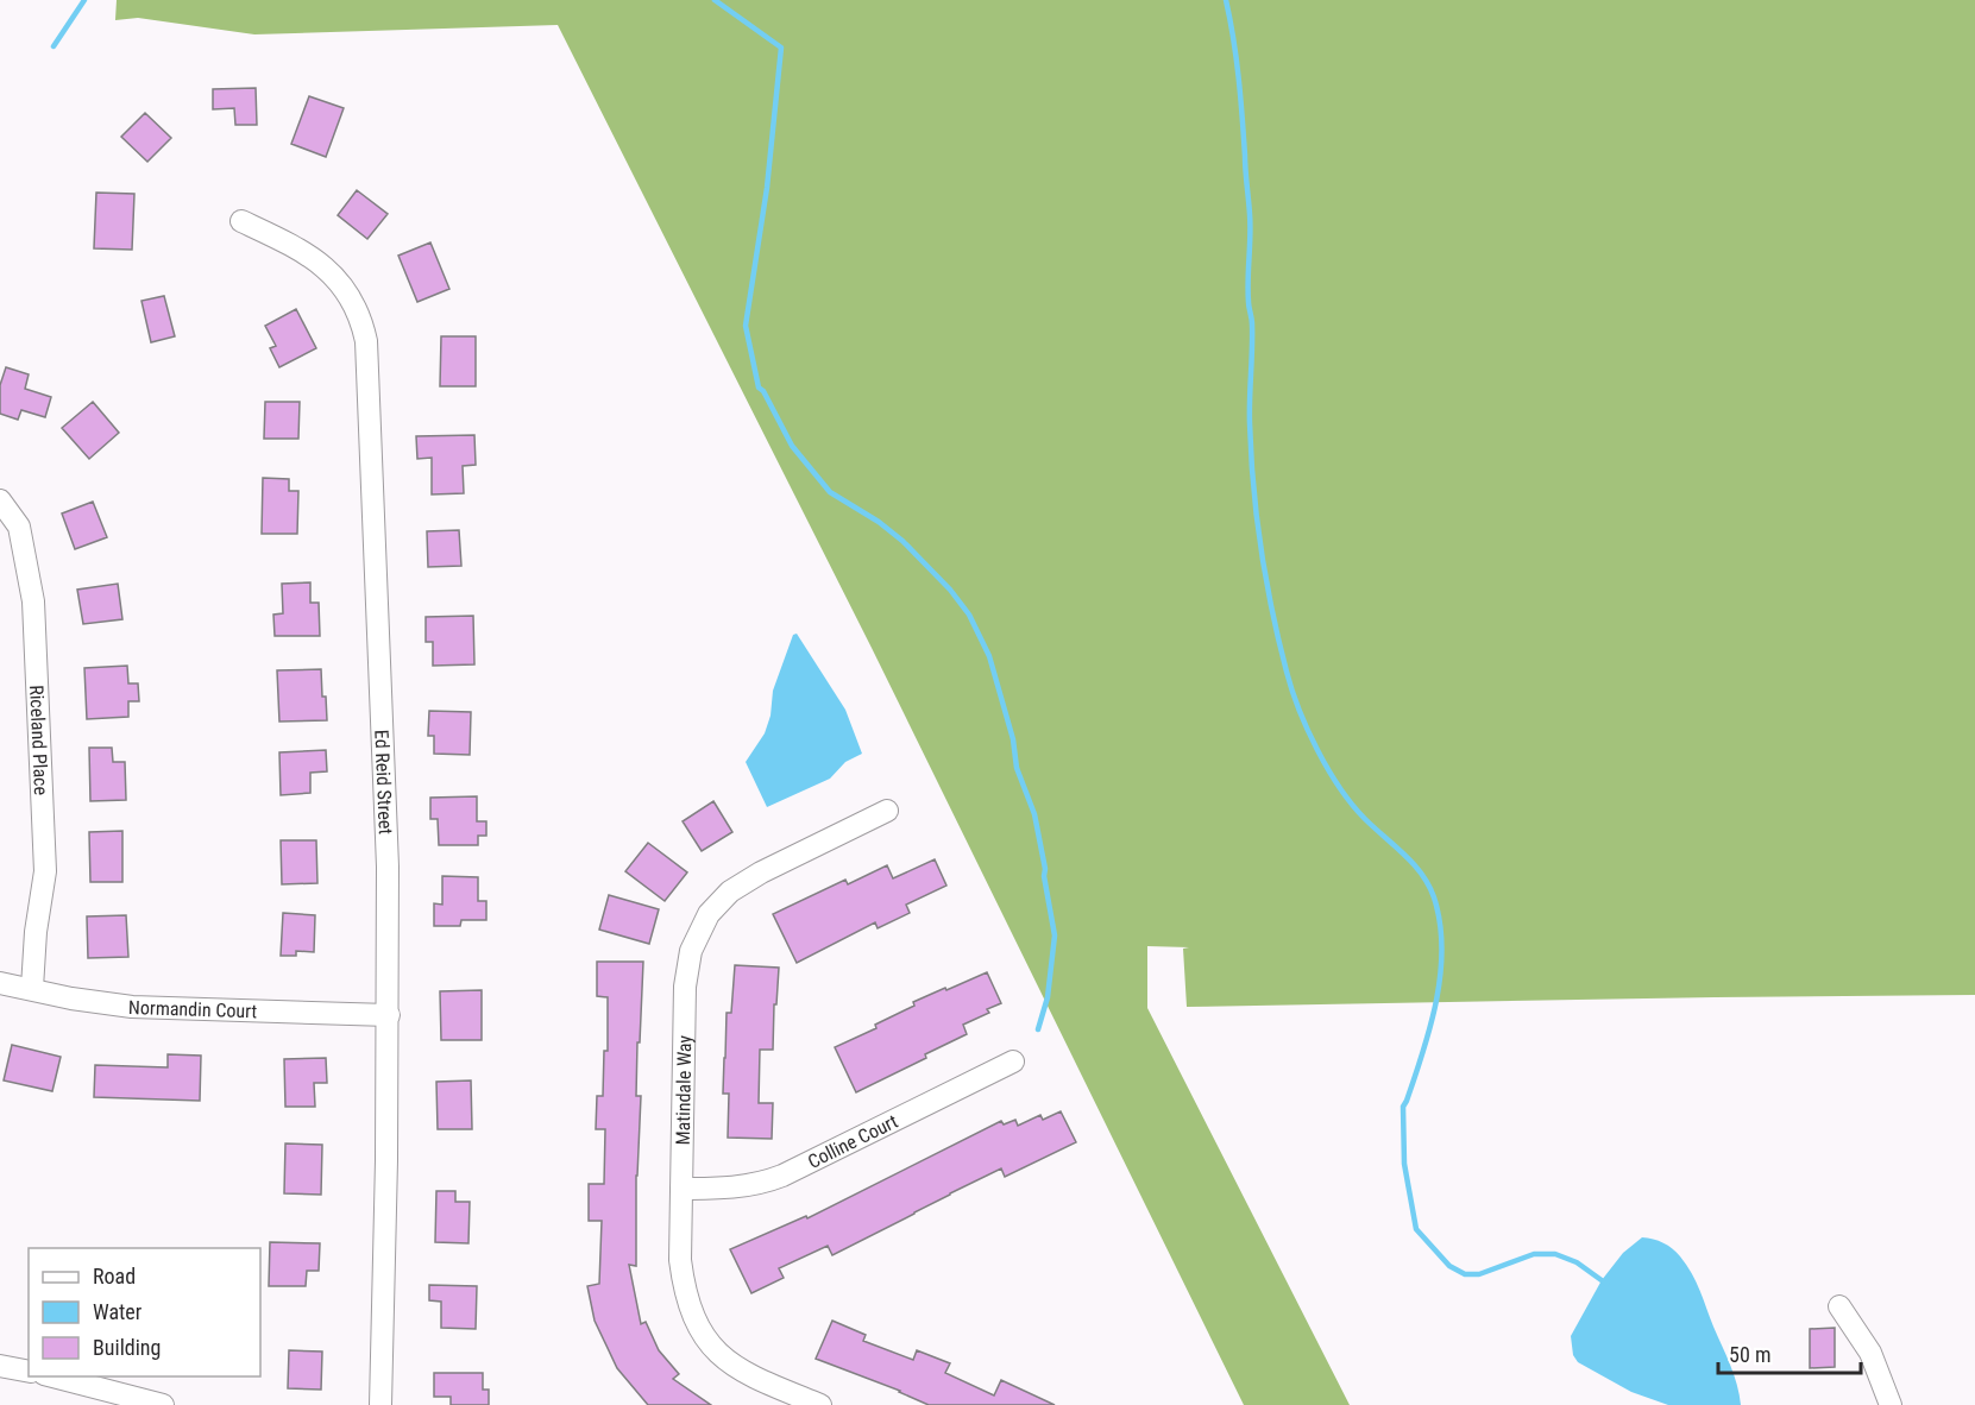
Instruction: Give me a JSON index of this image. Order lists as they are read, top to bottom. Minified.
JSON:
{"streets":{"street":["Riceland Place","Ed Reid Street","Normandin Court","Matindale Way","Colline Court"]},"crossings":[["Riceland Place","Normandin Court"],["Ed Reid Street","Normandin Court"],["Matindale Way","Colline Court"]],"legend":["Road","Water","Building"],"scale_bar":"50 m"}
